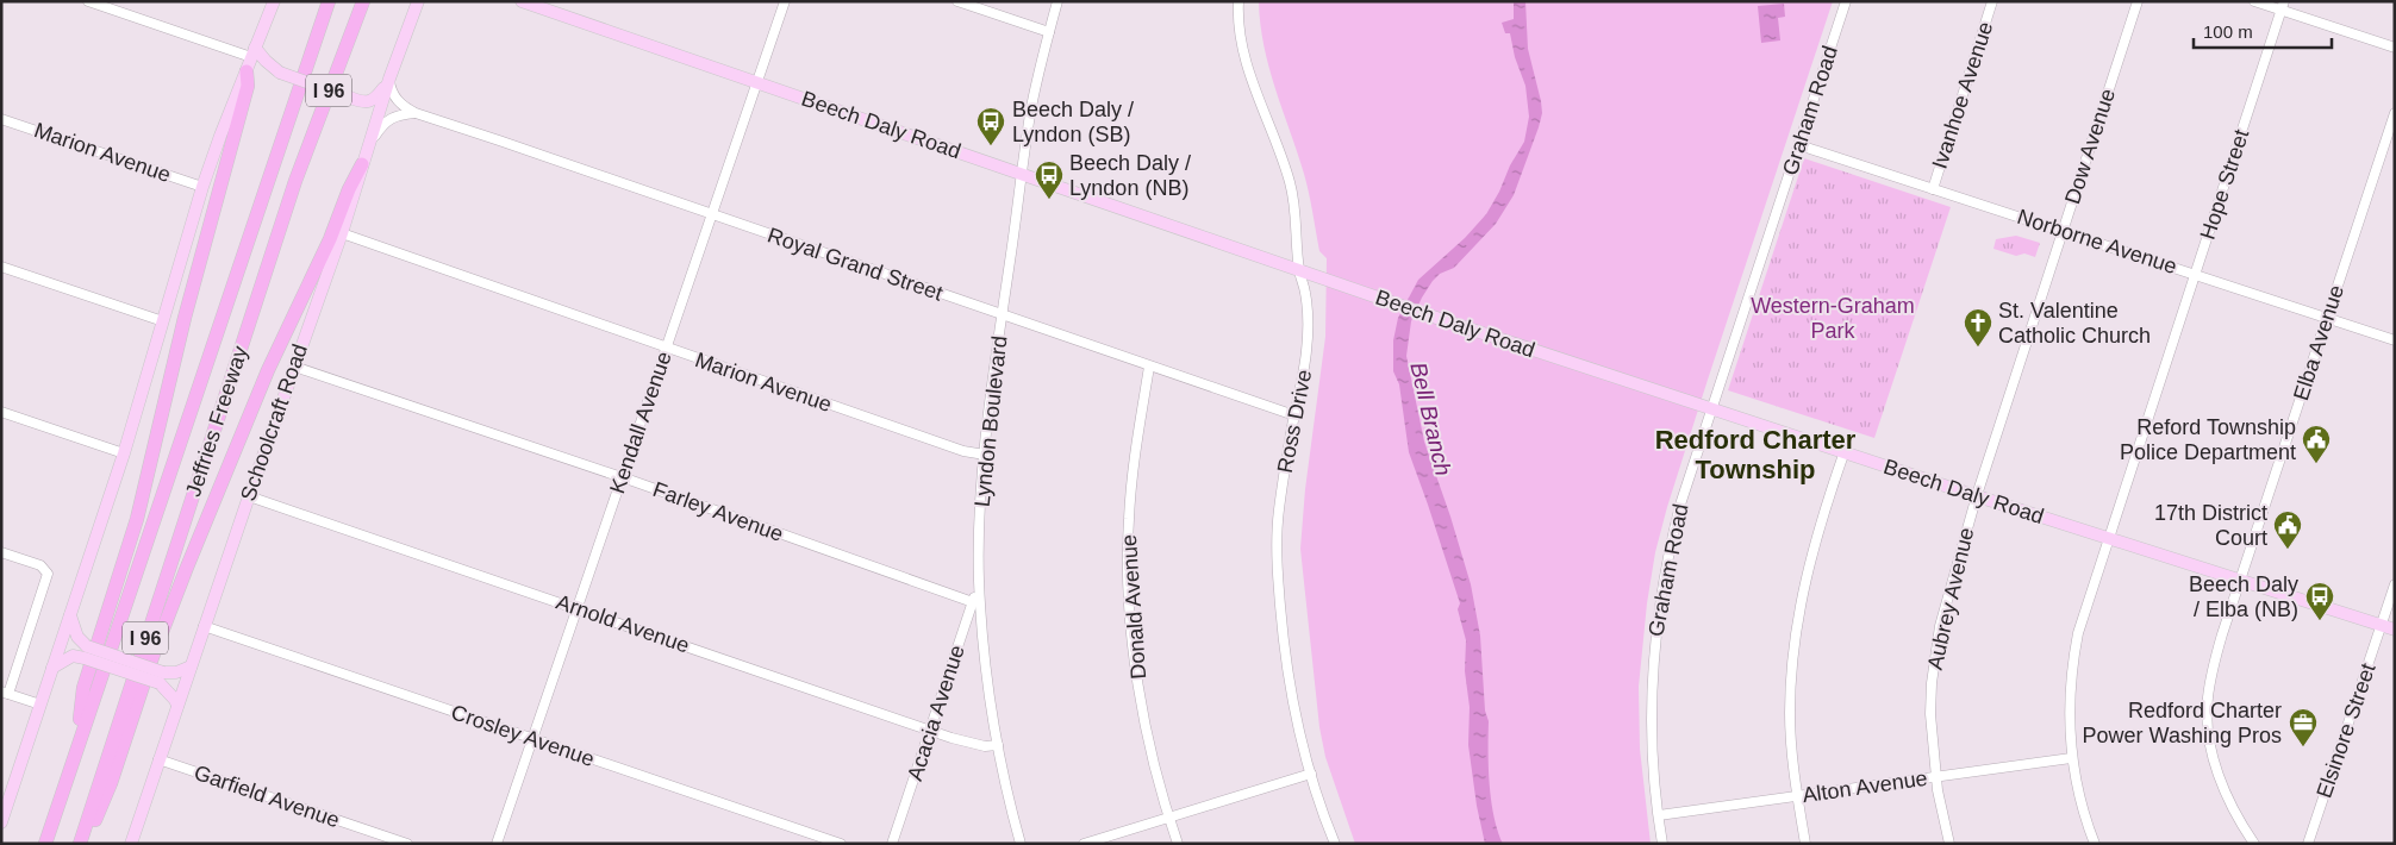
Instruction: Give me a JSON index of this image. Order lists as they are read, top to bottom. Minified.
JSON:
{"streets":{"highway":["I 96","Jeffries Freeway"],"main road":["Beech Daly Road","Schoolcraft Road"],"street":["Ivanhoe Avenue","Graham Road","Dow Avenue","Marion Avenue","Hope Street","Norborne Avenue","Royal Grand Street","Elba Avenue","Lyndon Boulevard","Ross Drive","Kendall Avenue","Farley Avenue","Aubrey Avenue","Donald Avenue","Arnold Avenue","Acacia Avenue","Elsinore Street","Crosley Avenue","Alton Avenue","Garfield Avenue"]},"crossings":[["Ivanhoe Avenue","Norborne Avenue"],["Graham Road","Beech Daly Road"],["Graham Road","Norborne Avenue"],["Graham Road","Alton Avenue"],["Beech Daly Road","Dow Avenue"],["Beech Daly Road","Hope Street"],["Beech Daly Road","Elba Avenue"],["Beech Daly Road","Lyndon Boulevard"],["Beech Daly Road","Ross Drive"],["Beech Daly Road","Kendall Avenue"],["Beech Daly Road","Aubrey Avenue"],["Beech Daly Road","Elsinore Street"],["Dow Avenue","Norborne Avenue"],["Dow Avenue","Aubrey Avenue"],["Marion Avenue","Lyndon Boulevard"],["Marion Avenue","Schoolcraft Road"],["Marion Avenue","Kendall Avenue"],["Hope Street","Norborne Avenue"],["Hope Street","Alton Avenue"],["Norborne Avenue","Elba Avenue"],["Royal Grand Street","Lyndon Boulevard"],["Royal Grand Street","Ross Drive"],["Royal Grand Street","Schoolcraft Road"],["Royal Grand Street","Kendall Avenue"],["Royal Grand Street","Donald Avenue"],["Lyndon Boulevard","Arnold Avenue"],["Lyndon Boulevard","Acacia Avenue"],["Schoolcraft Road","Farley Avenue"],["Schoolcraft Road","Arnold Avenue"],["Schoolcraft Road","Crosley Avenue"],["Schoolcraft Road","Garfield Avenue"],["Kendall Avenue","Farley Avenue"],["Kendall Avenue","Arnold Avenue"],["Kendall Avenue","Crosley Avenue"],["Farley Avenue","Acacia Avenue"],["Aubrey Avenue","Alton Avenue"],["Arnold Avenue","Acacia Avenue"]],"districts":["Redford Charter Township"],"water":["Bell Branch"],"parks":["Western-Graham Park"],"places":{"bus stop":["Beech Daly / Lyndon (SB)","Beech Daly / Lyndon (NB)","Beech Daly / Elba (NB)"],"church":["St. Valentine Catholic Church"],"public building":["Reford Township Police Department","17th District Court"],"office":["Redford Charter Power Washing Pros"]},"scale_bar":"100 m"}
